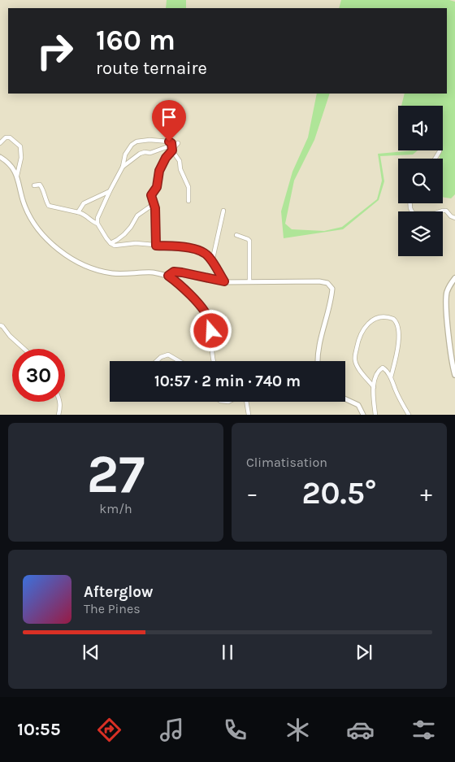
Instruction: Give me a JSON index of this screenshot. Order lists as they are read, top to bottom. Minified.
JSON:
{"page":{"turn":["160 m","route ternaire"],"limit":"30","trip":"10:57 · 2 min · 740 m","tile":[["27","km/h"],"Climatisation"],"heat":["−","20.5°","+"],"song":["Afterglow","The Pines"],"tabs":"10:55"}}
